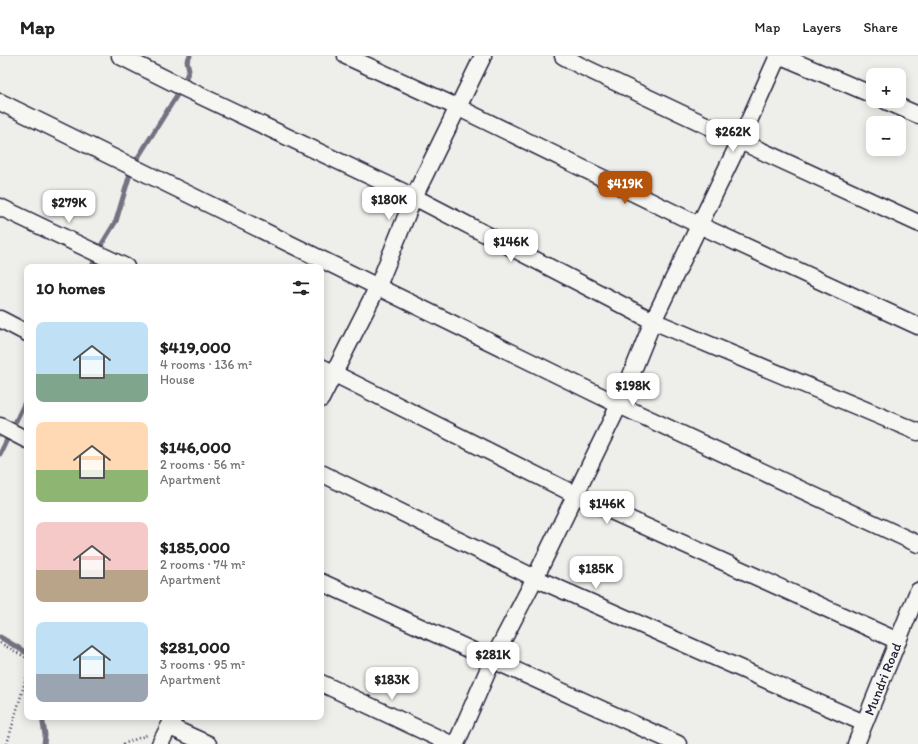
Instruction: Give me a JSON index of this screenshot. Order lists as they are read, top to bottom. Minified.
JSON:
{"streets":{"street":["Mundri Road"]},"page":{"header":"Map","nav":["Map","Layers","Share"],"map_buttons":["+","−"],"price":["$262K","$419K","$180K","$279K","$146K","$198K","$146K","$185K","$281K","$183K"],"heading":"10 homes","list":[{"name":"$419,000","note":"4 rooms · 136 m² · House"},{"name":"$146,000","note":"2 rooms · 56 m² · Apartment"},{"name":"$185,000","note":"2 rooms · 74 m² · Apartment"},{"name":"$281,000","note":"3 rooms · 95 m² · Apartment"}]}}
